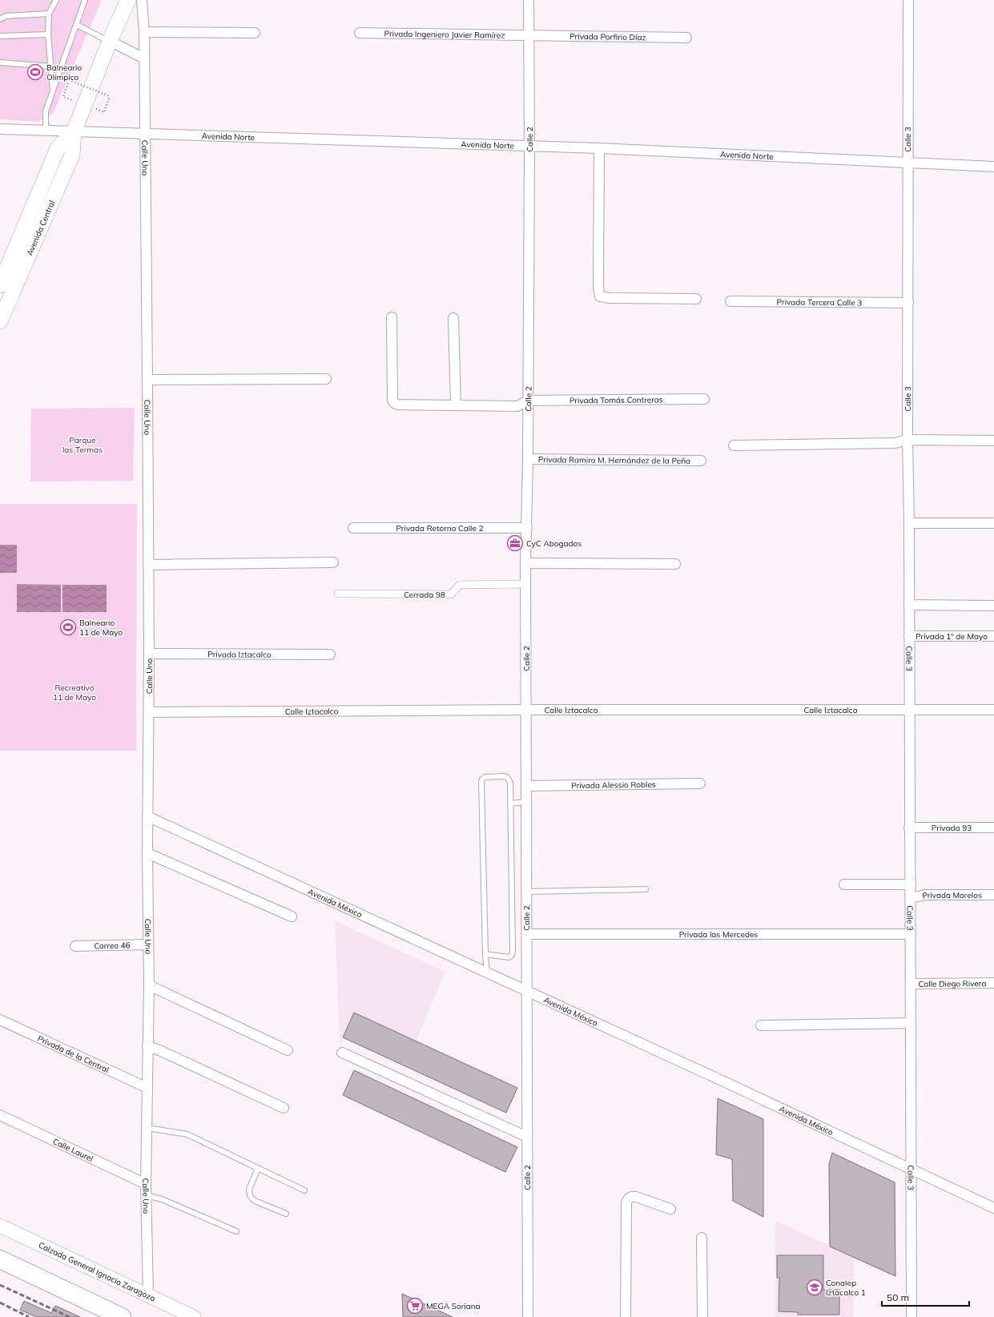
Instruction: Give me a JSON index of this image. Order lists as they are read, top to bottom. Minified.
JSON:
{"streets":{"main road":["Avenida Central","Calzada General Ignacio Zaragoza"],"street":["Privada Ingeniero Javier Ramírez","Privada Porfirio Díaz","Avenida Norte","Calle 2","Calle 3","Calle Uno","Privada Tercera Calle 3","Privada Tomás Contreras","Privada Ramiro M. Hernández de la Peña","Privada Retorno Calle 2","Cerrada 98","Privada 1º de Mayo","Privada Iztacalco","Calle Iztacalco","Privada Alessio Robles","Privada 93","Privada Morelos","Avenida México","Privada las Mercedes","Correo 46","Calle Diego Rivera","Privada de la Central","Calle Laurel"]},"crossings":[["Privada Ingeniero Javier Ramírez","Privada Porfirio Díaz"],["Privada Ingeniero Javier Ramírez","Calle 2"],["Privada Porfirio Díaz","Calle 2"],["Avenida Norte","Calle 2"],["Avenida Norte","Calle 3"],["Avenida Norte","Calle Uno"],["Avenida Norte","Avenida Central"],["Calle 2","Privada Tomás Contreras"],["Calle 2","Privada Ramiro M. Hernández de la Peña"],["Calle 2","Privada Retorno Calle 2"],["Calle 2","Cerrada 98"],["Calle 2","Calle Iztacalco"],["Calle 2","Privada Alessio Robles"],["Calle 2","Avenida México"],["Calle 2","Privada las Mercedes"],["Calle 3","Privada Tercera Calle 3"],["Calle 3","Privada 1º de Mayo"],["Calle 3","Calle Iztacalco"],["Calle 3","Privada 93"],["Calle 3","Privada Morelos"],["Calle 3","Avenida México"],["Calle 3","Privada las Mercedes"],["Calle 3","Calle Diego Rivera"],["Calle Uno","Privada Iztacalco"],["Calle Uno","Calle Iztacalco"],["Calle Uno","Avenida México"],["Calle Uno","Correo 46"],["Calle Uno","Privada de la Central"],["Calle Uno","Calle Laurel"],["Calle Uno","Calzada General Ignacio Zaragoza"]],"parks":["Parque las Termas","Recreativo 11 de Mayo"],"places":{"sports":["Balneario Olímpico","Balneario 11 de Mayo"],"office":["CyC Abogados"],"school or university":["Conalep Iztacalco 1"],"supermarket":["MEGA Soriana"]},"scale_bar":"50 m"}
